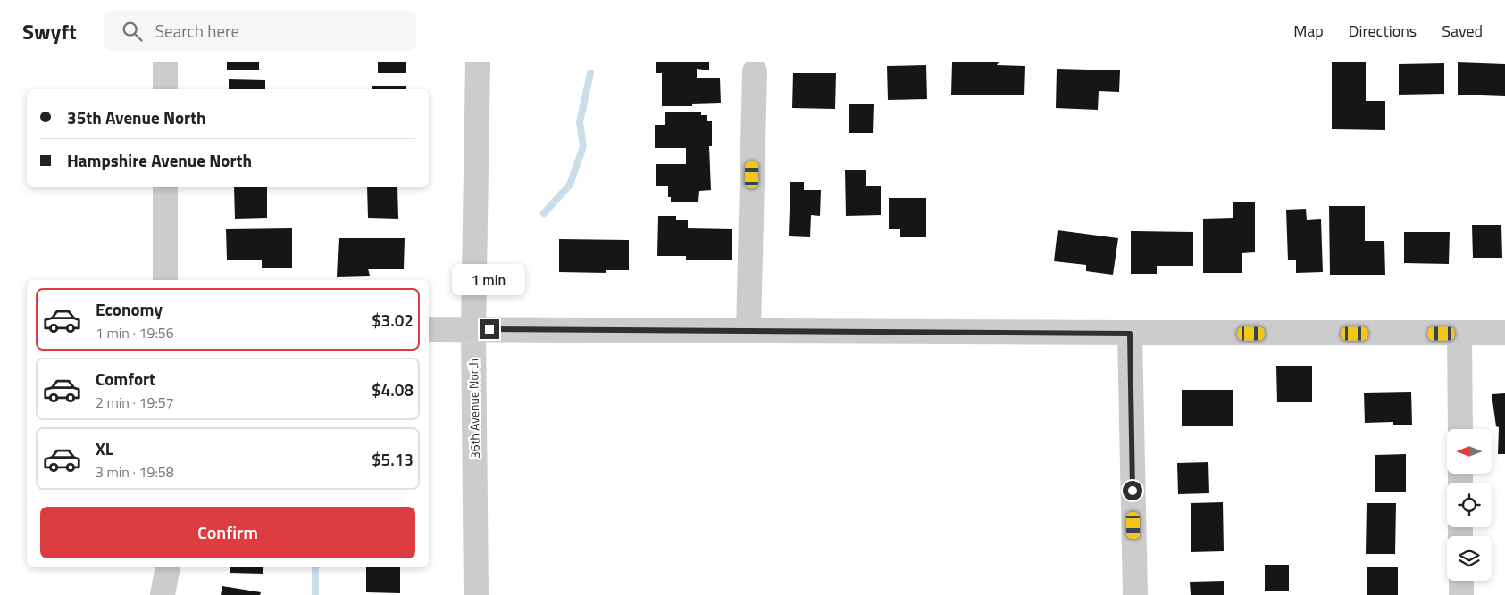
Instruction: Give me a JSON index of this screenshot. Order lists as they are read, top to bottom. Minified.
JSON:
{"streets":{"street":["36th Avenue North"]},"north":"left","page":{"header":"Swyft","search":"Search here","nav":["Map","Directions","Saved"],"banner":["35th Avenue North","Hampshire Avenue North"],"bubble":"1 min","list":[{"name":"Economy","note":"1 min · 19:56","value":"$3.02"},{"name":"Comfort","note":"2 min · 19:57","value":"$4.08"},{"name":"XL","note":"3 min · 19:58","value":"$5.13"}],"buttons":"Confirm"}}
